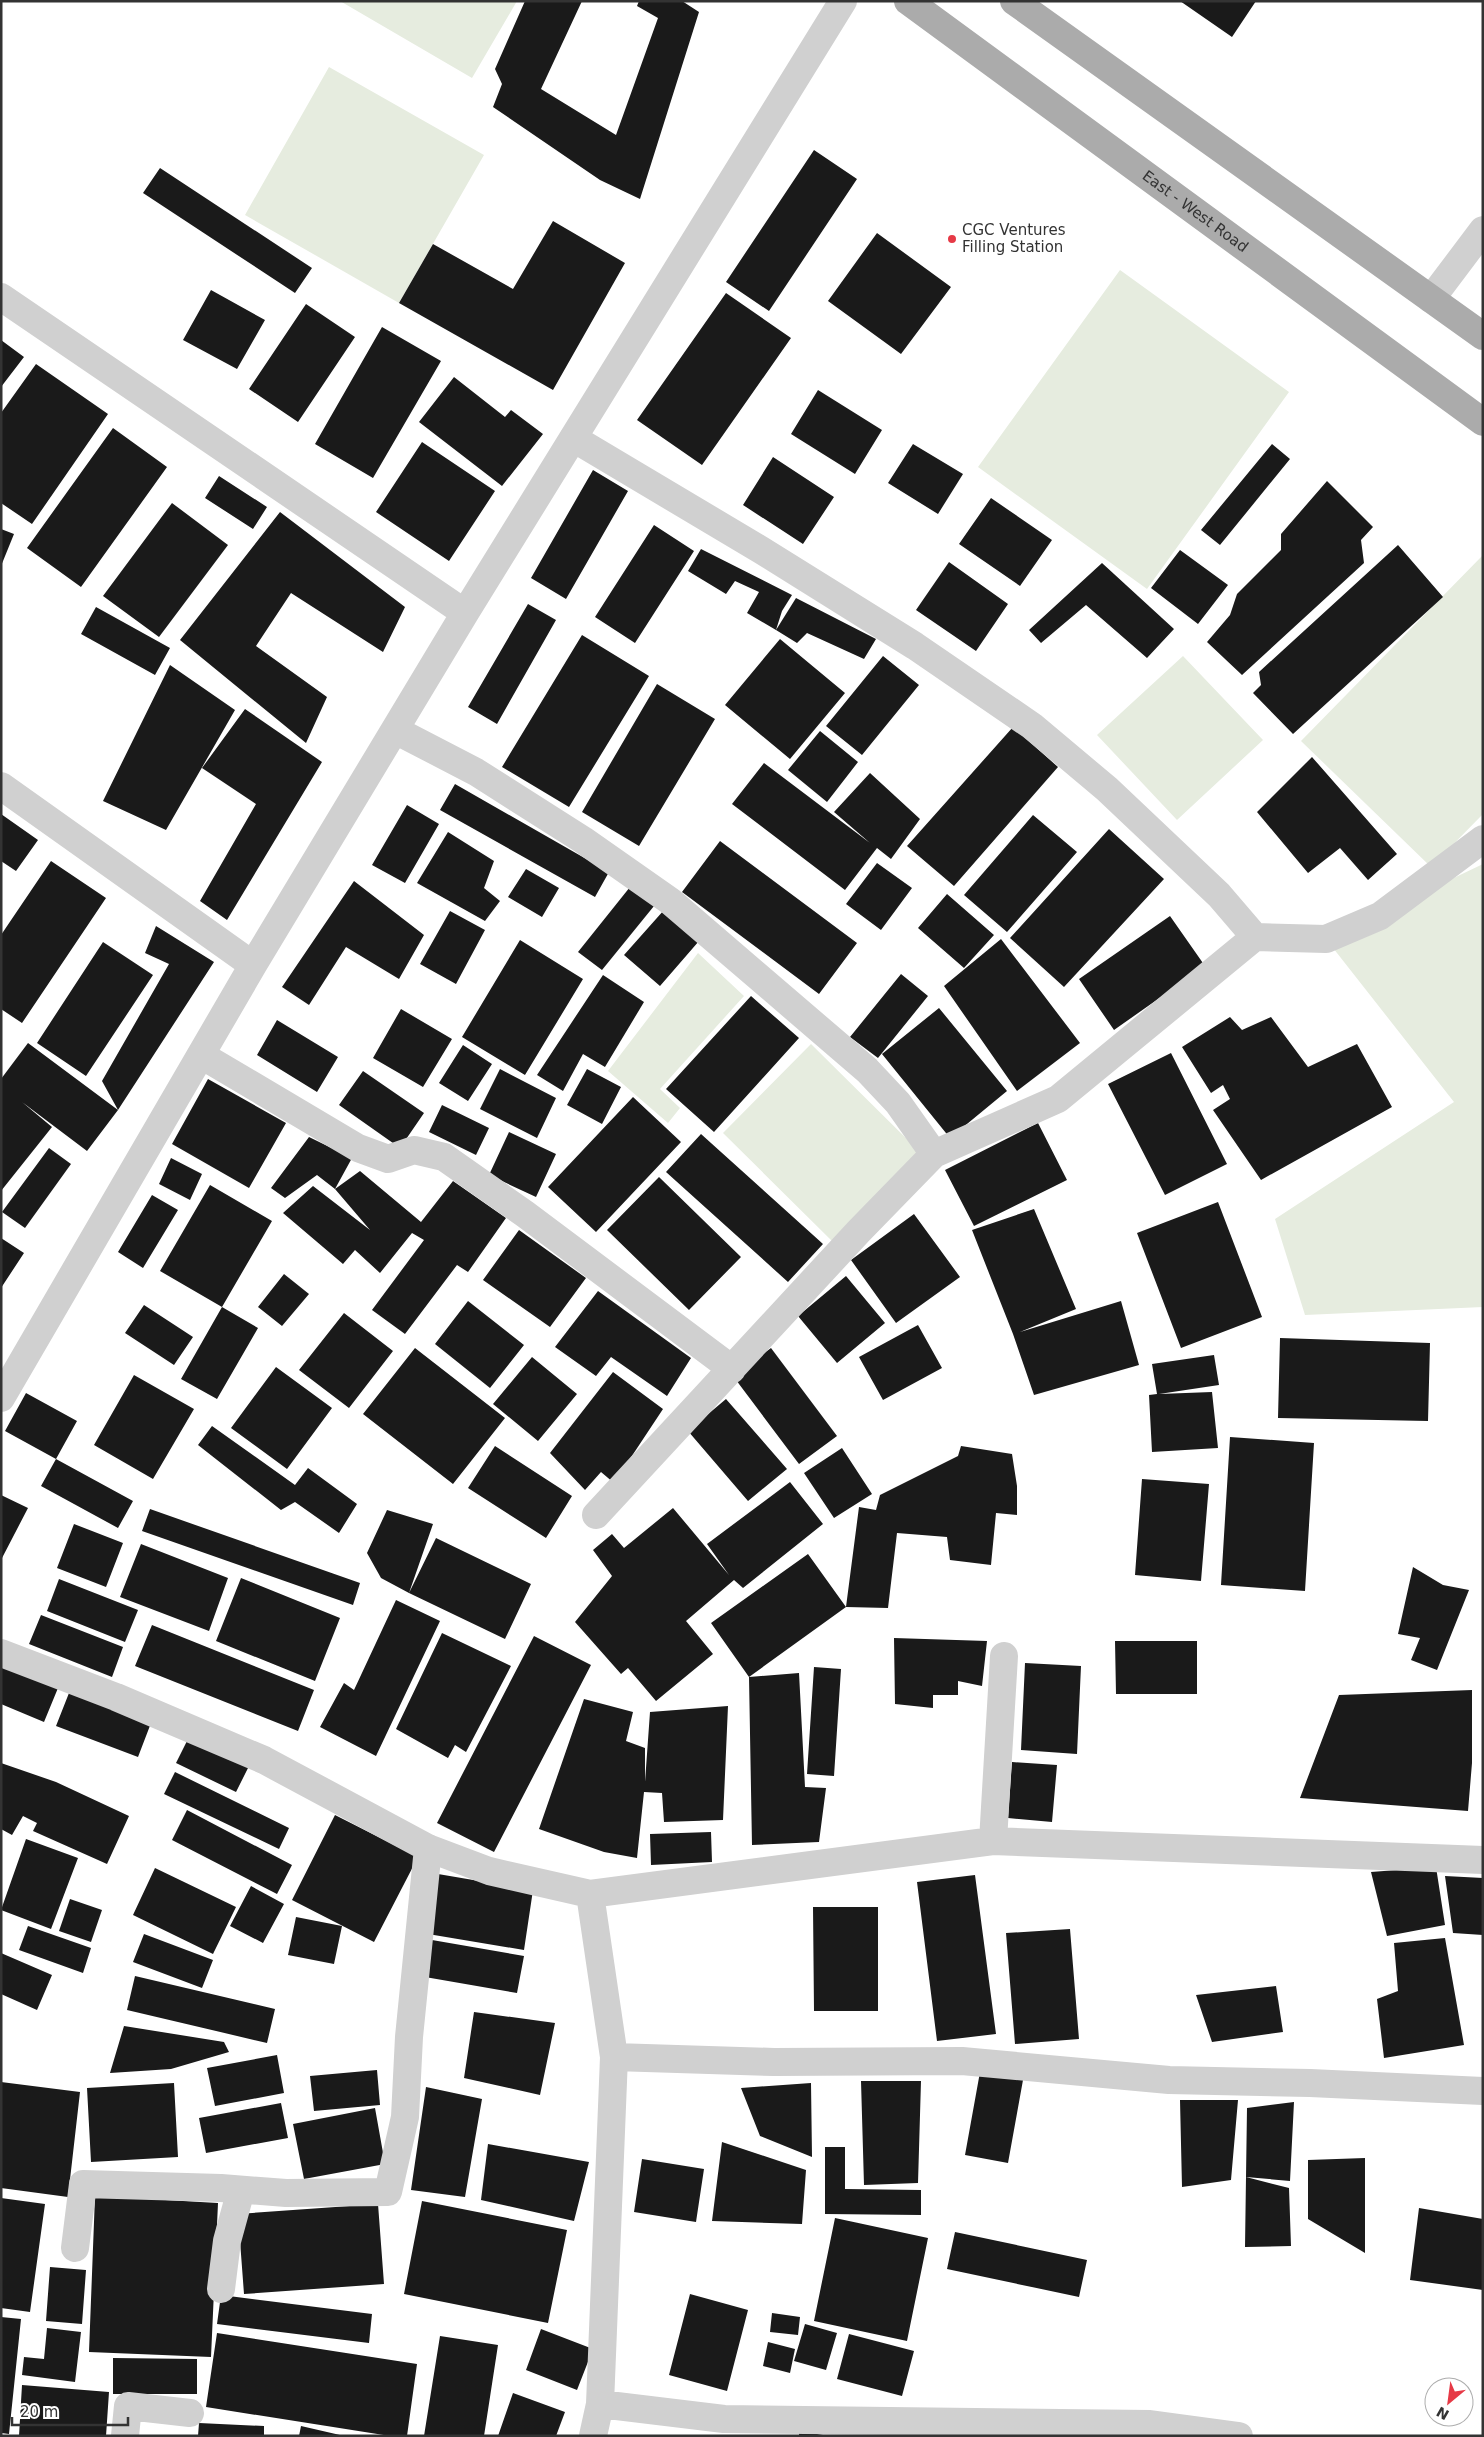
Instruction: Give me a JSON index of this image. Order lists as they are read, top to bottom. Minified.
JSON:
{"streets":{"main road":["East - West Road"]},"places":["CGC Ventures Filling Station"],"scale_bar":"20 m","north":"bottom left"}
